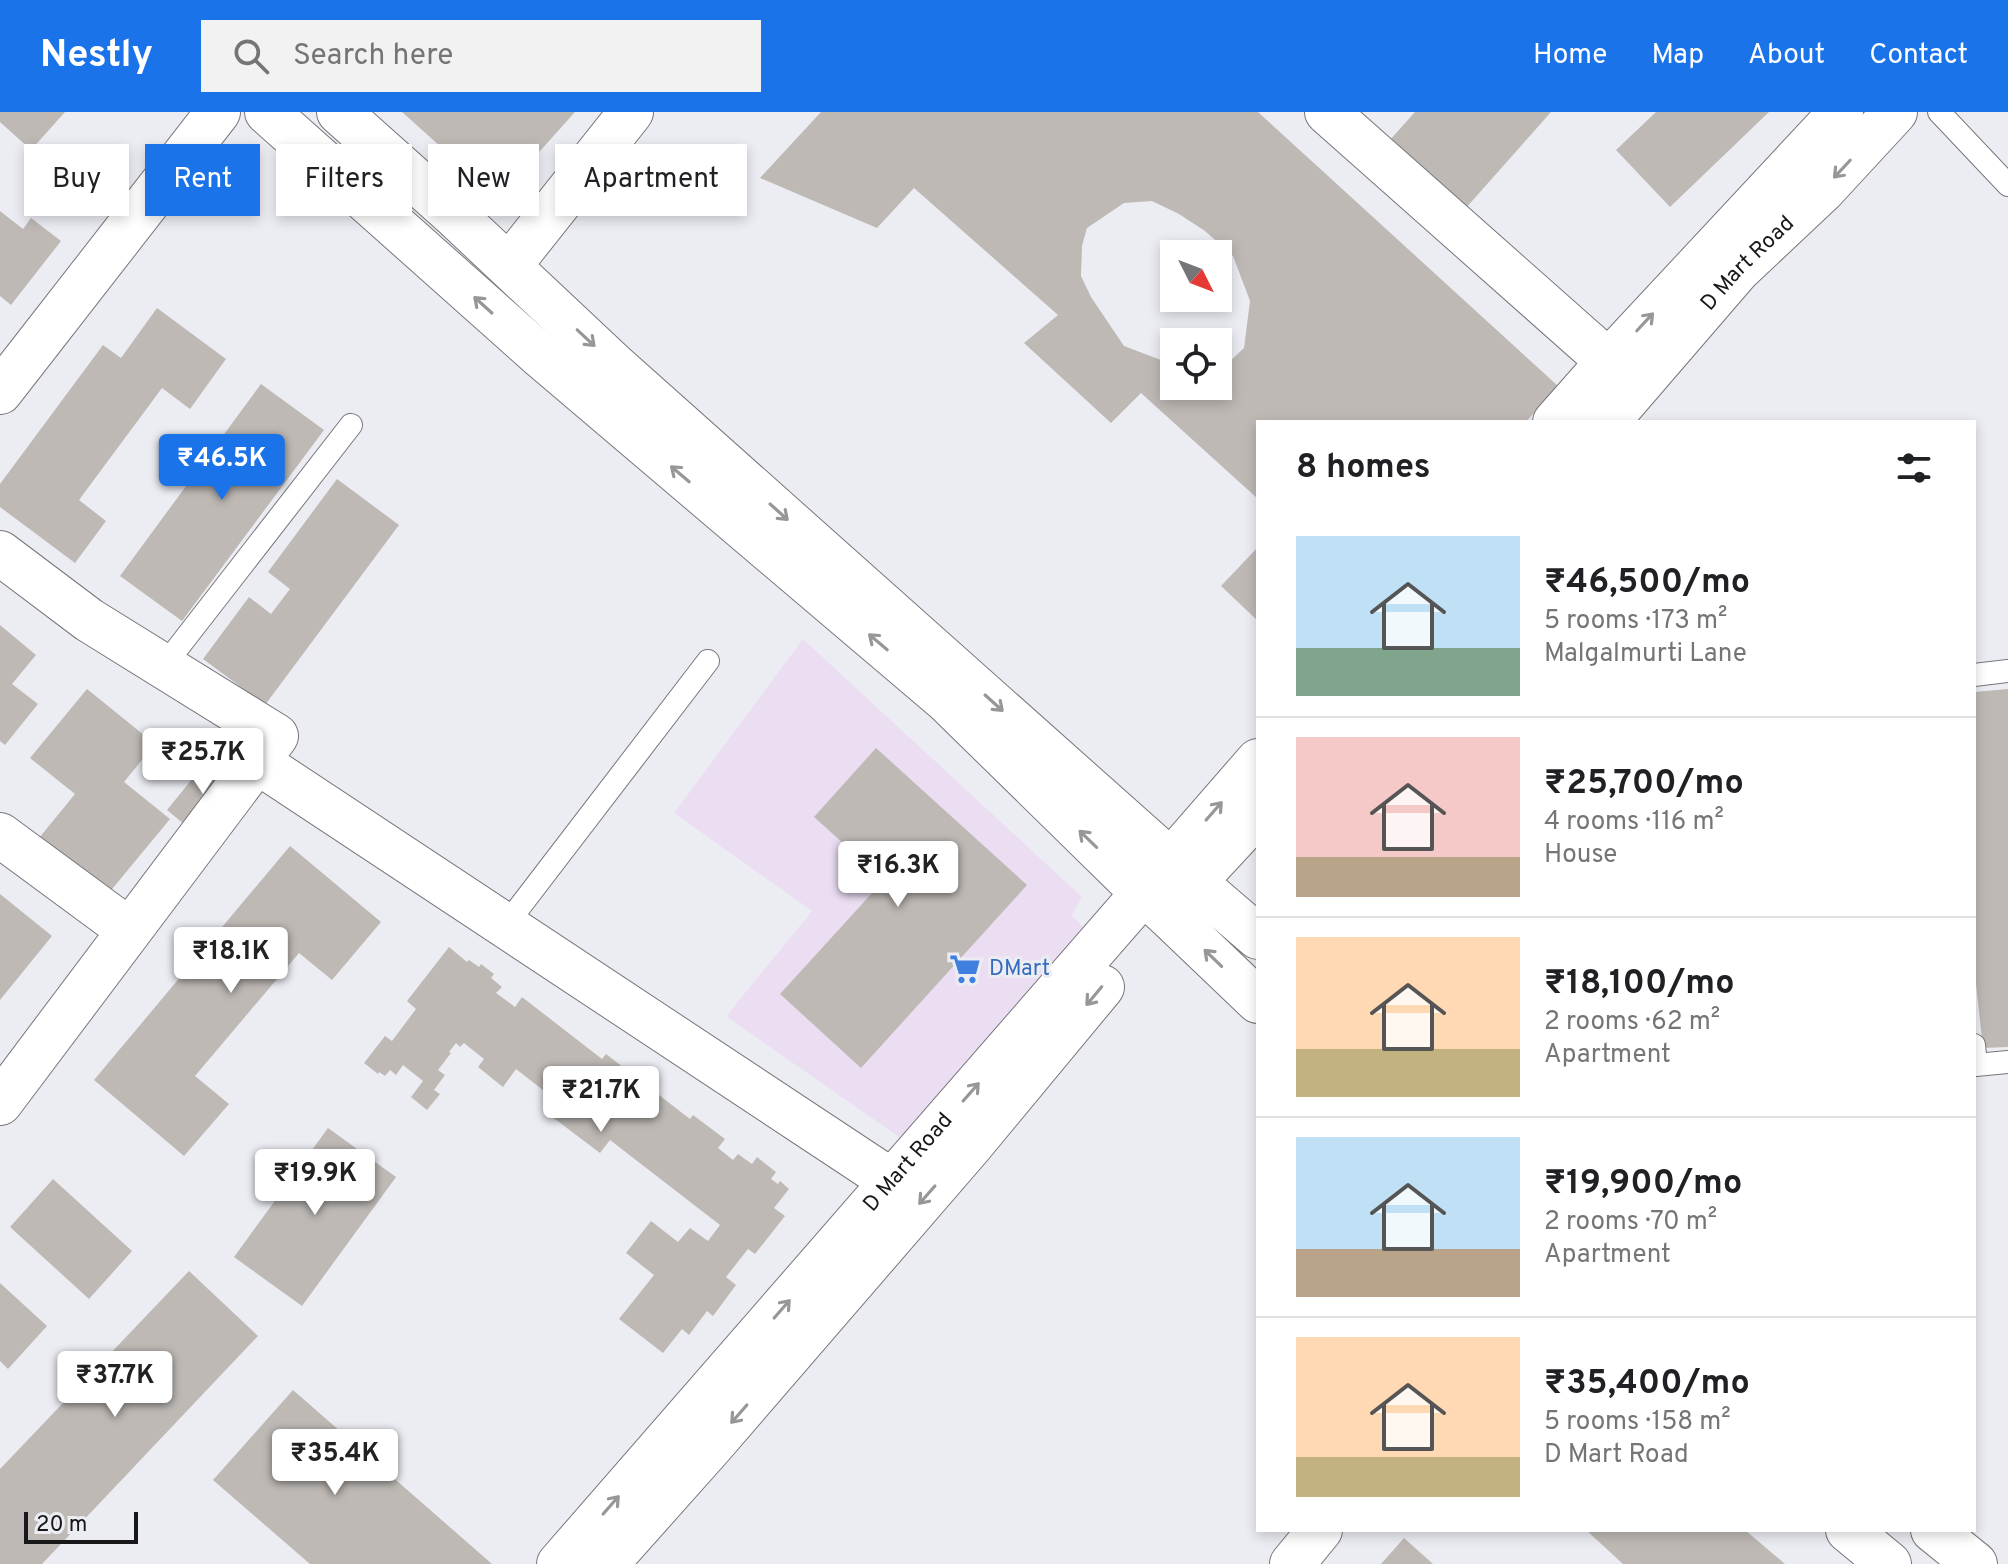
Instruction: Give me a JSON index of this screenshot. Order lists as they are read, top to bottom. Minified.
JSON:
{"streets":{"street":["D Mart Road"]},"places":{"supermarket":["DMart"]},"scale_bar":"20 m","north":"bottom right","page":{"header":"Nestly","search":"Search here","nav":["Home","Map","About","Contact"],"chip":["Buy","Rent","Filters","New","Apartment"],"heading":"8 homes","price":["₹46.5K","₹25.7K","₹16.3K","₹18.1K","₹21.7K","₹19.9K","₹37.7K","₹35.4K"],"list":[{"name":"₹46,500/mo","note":"5 rooms · 173 m² · Malgalmurti Lane"},{"name":"₹25,700/mo","note":"4 rooms · 116 m² · House"},{"name":"₹18,100/mo","note":"2 rooms · 62 m² · Apartment"},{"name":"₹19,900/mo","note":"2 rooms · 70 m² · Apartment"},{"name":"₹35,400/mo","note":"5 rooms · 158 m² · D Mart Road"}],"scale":"20 m"}}
